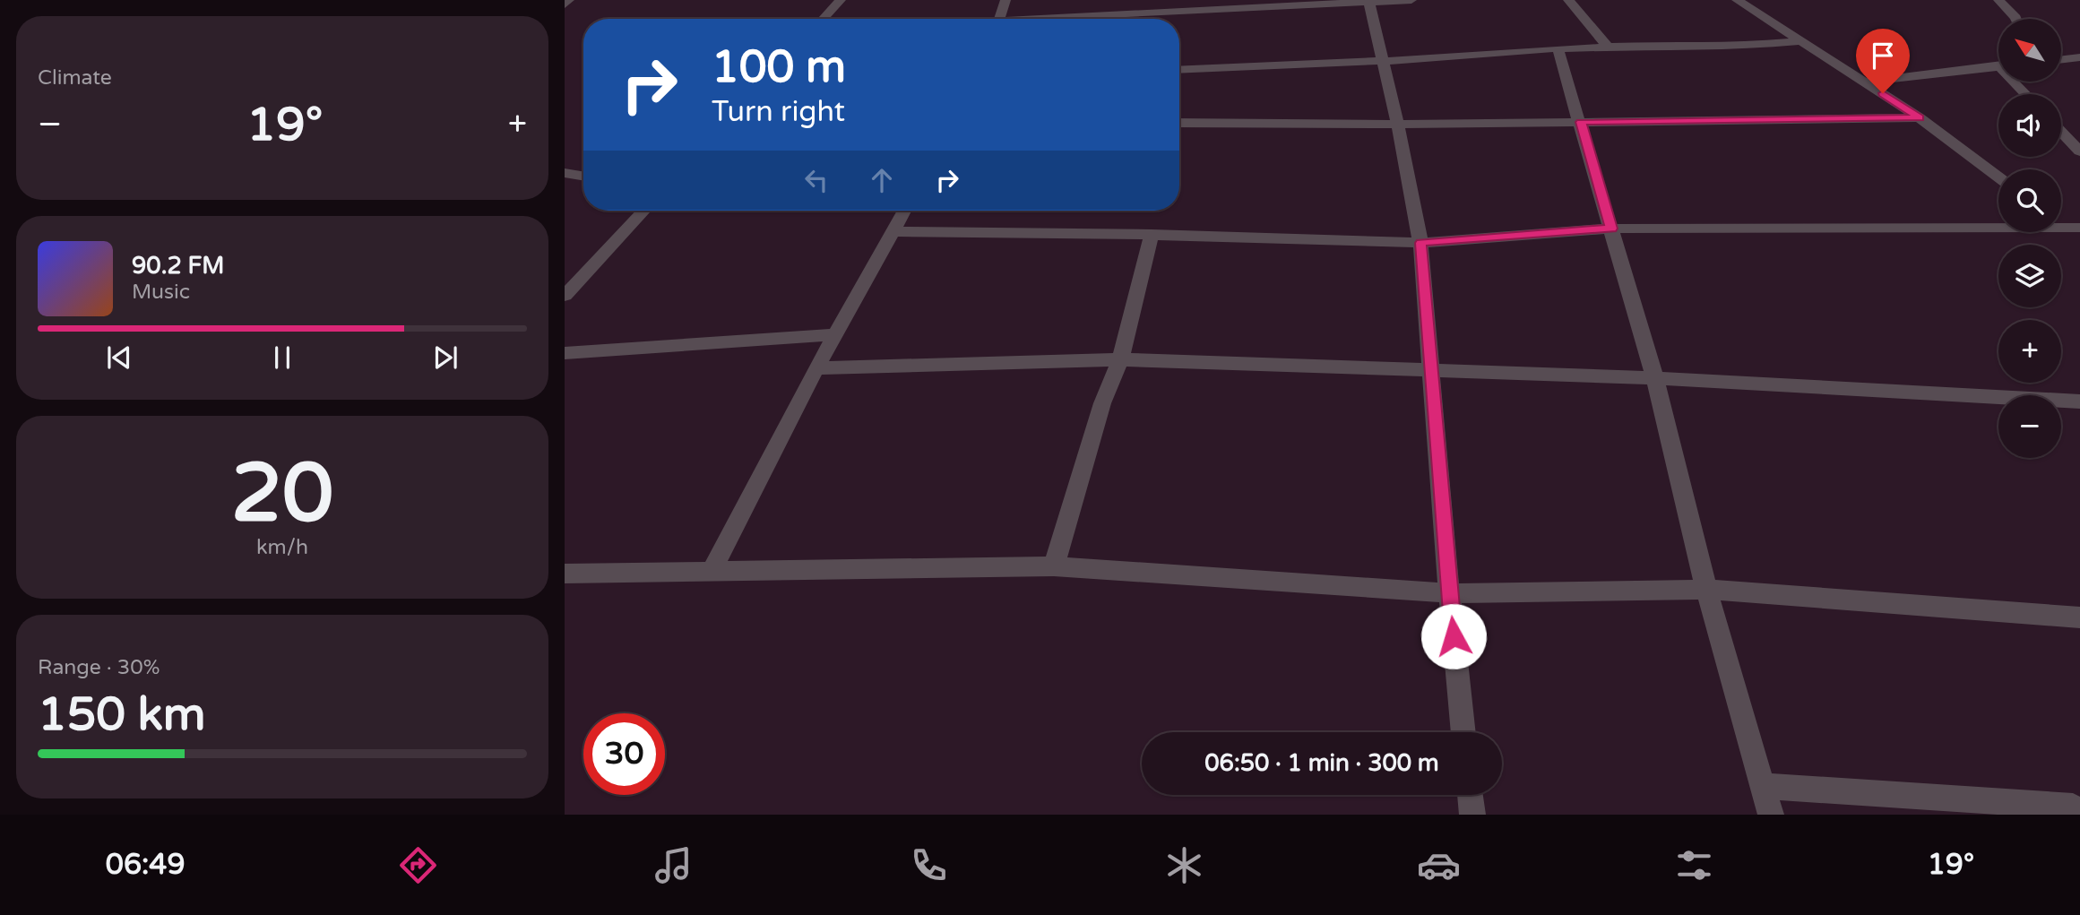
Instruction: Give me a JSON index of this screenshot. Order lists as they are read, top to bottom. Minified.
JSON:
{"north":"top left","page":{"tile":["Climate",["20","km/h"],["Range · 30%","150 km"]],"map_buttons":["+","−"],"turn":["100 m","Turn right"],"heat":["−","19°","+"],"song":["90.2 FM","Music"],"limit":"30","trip":"06:50 · 1 min · 300 m","tabs":["06:49","19°"]}}
